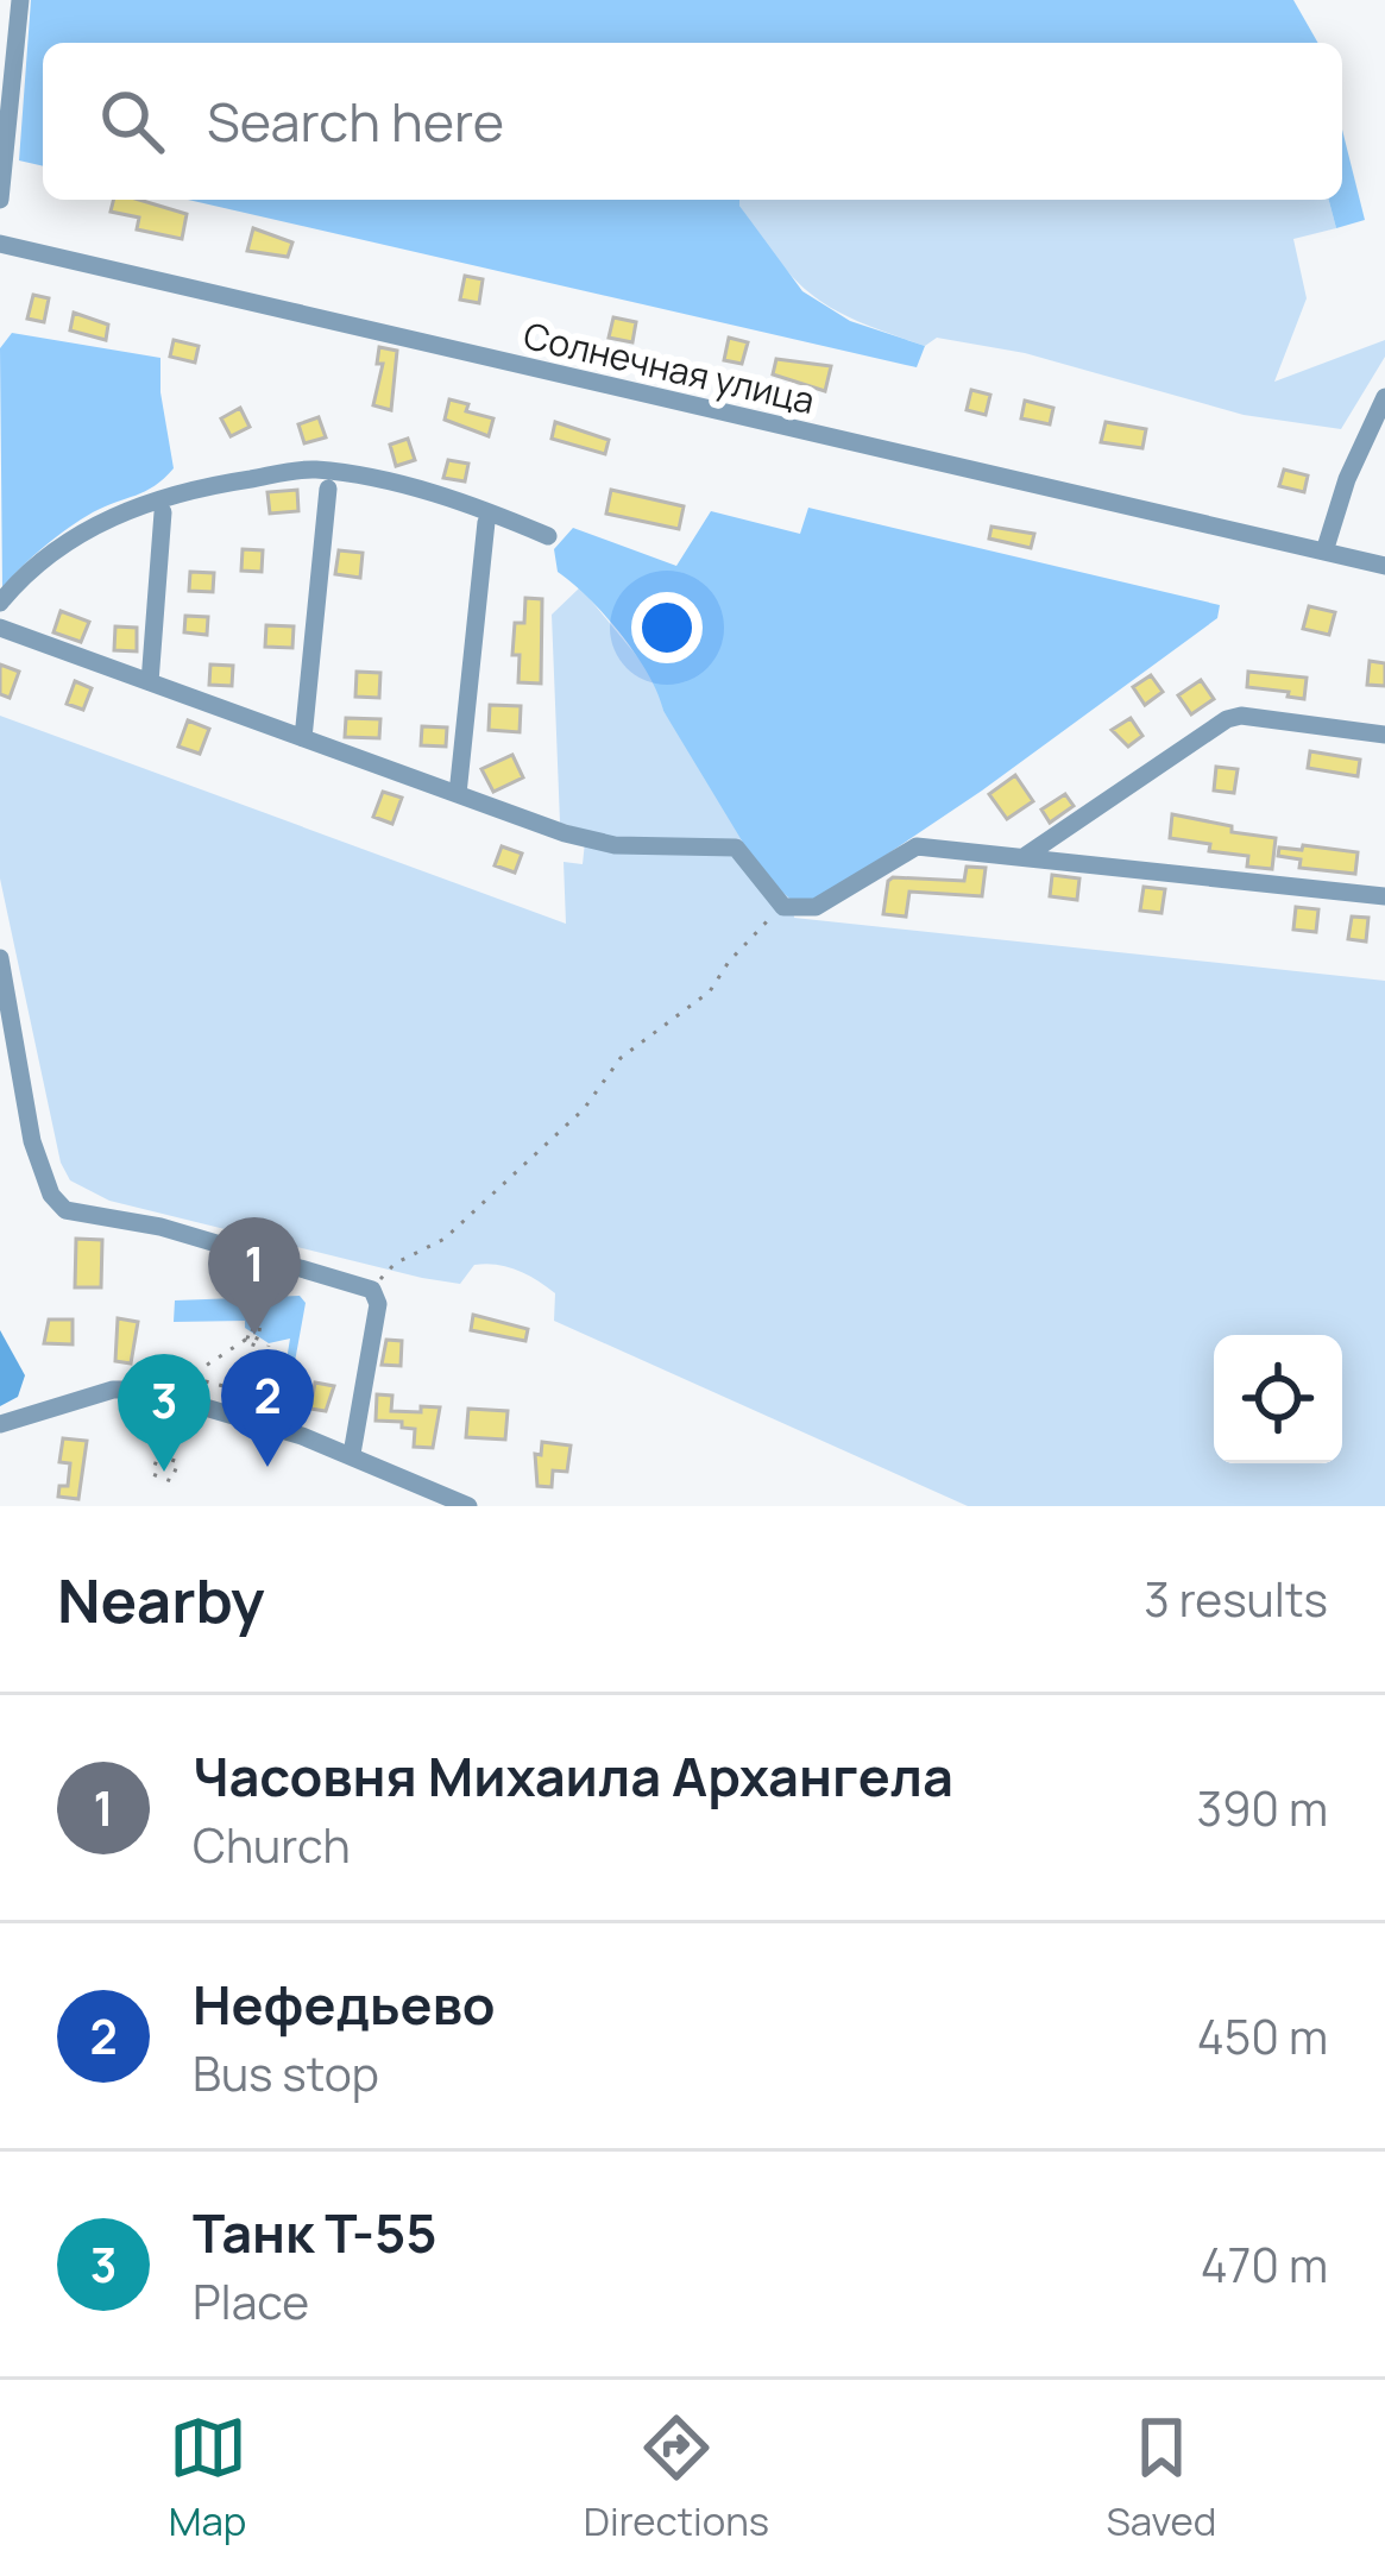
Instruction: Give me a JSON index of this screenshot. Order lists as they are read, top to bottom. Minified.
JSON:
{"streets":{"street":["Солнечная улица"]},"page":{"search":"Search here","pins":["1","2","3"],"heading":["Nearby","3 results"],"list":[{"mark":"1","name":"Часовня Михаила Архангела","note":"Church","value":"390 m"},{"mark":"2","name":"Нефедьево","note":"Bus stop","value":"450 m"},{"mark":"3","name":"Танк Т-55","note":"Place","value":"470 m"}],"nav":["Map","Directions","Saved"]}}
